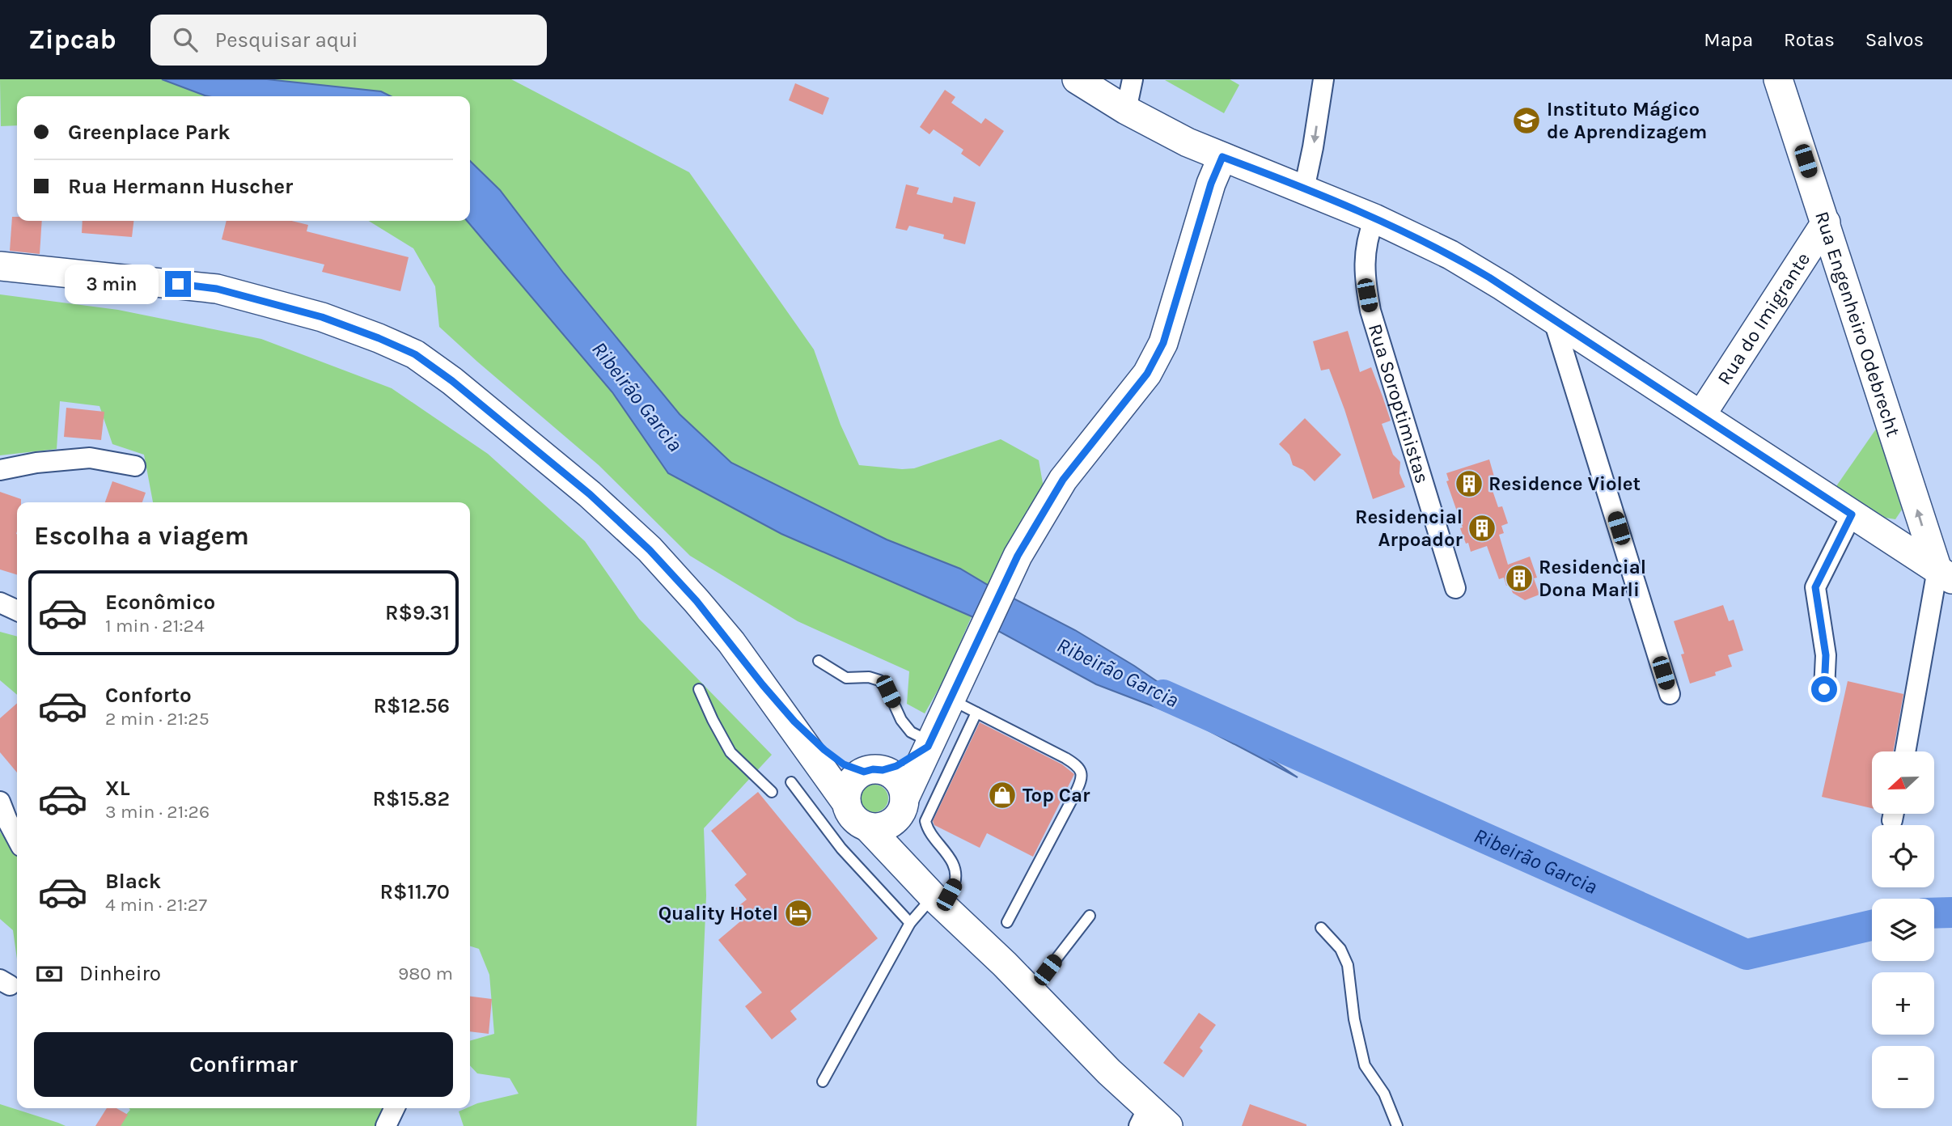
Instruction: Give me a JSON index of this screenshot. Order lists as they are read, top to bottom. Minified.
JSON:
{"streets":{"main road":["Rua do Imigrante","Rua Engenheiro Odebrecht"],"street":["Rua Soroptimistas"]},"crossings":[["Rua do Imigrante","Rua Engenheiro Odebrecht"]],"one_way":["Rua Engenheiro Odebrecht"],"water":["Ribeirão Garcia"],"places":{"school or university":["Instituto Mágico de Aprendizagem"],"building":["Residence Violet","Residencial Arpoador","Residencial Dona Marli"],"shop":["Top Car"],"hotel":["Quality Hotel"]},"north":"left","page":{"header":"Zipcab","search":"Pesquisar aqui","nav":["Mapa","Rotas","Salvos"],"banner":["Greenplace Park","Rua Hermann Huscher"],"bubble":"3 min","heading":"Escolha a viagem","list":[{"name":"Econômico","note":"1 min · 21:24","value":"R$9.31"},{"name":"Conforto","note":"2 min · 21:25","value":"R$12.56"},{"name":"XL","note":"3 min · 21:26","value":"R$15.82"},{"name":"Black","note":"4 min · 21:27","value":"R$11.70"}],"map_buttons":["+","−"],"pay":["Dinheiro","980 m"],"buttons":"Confirmar"}}
